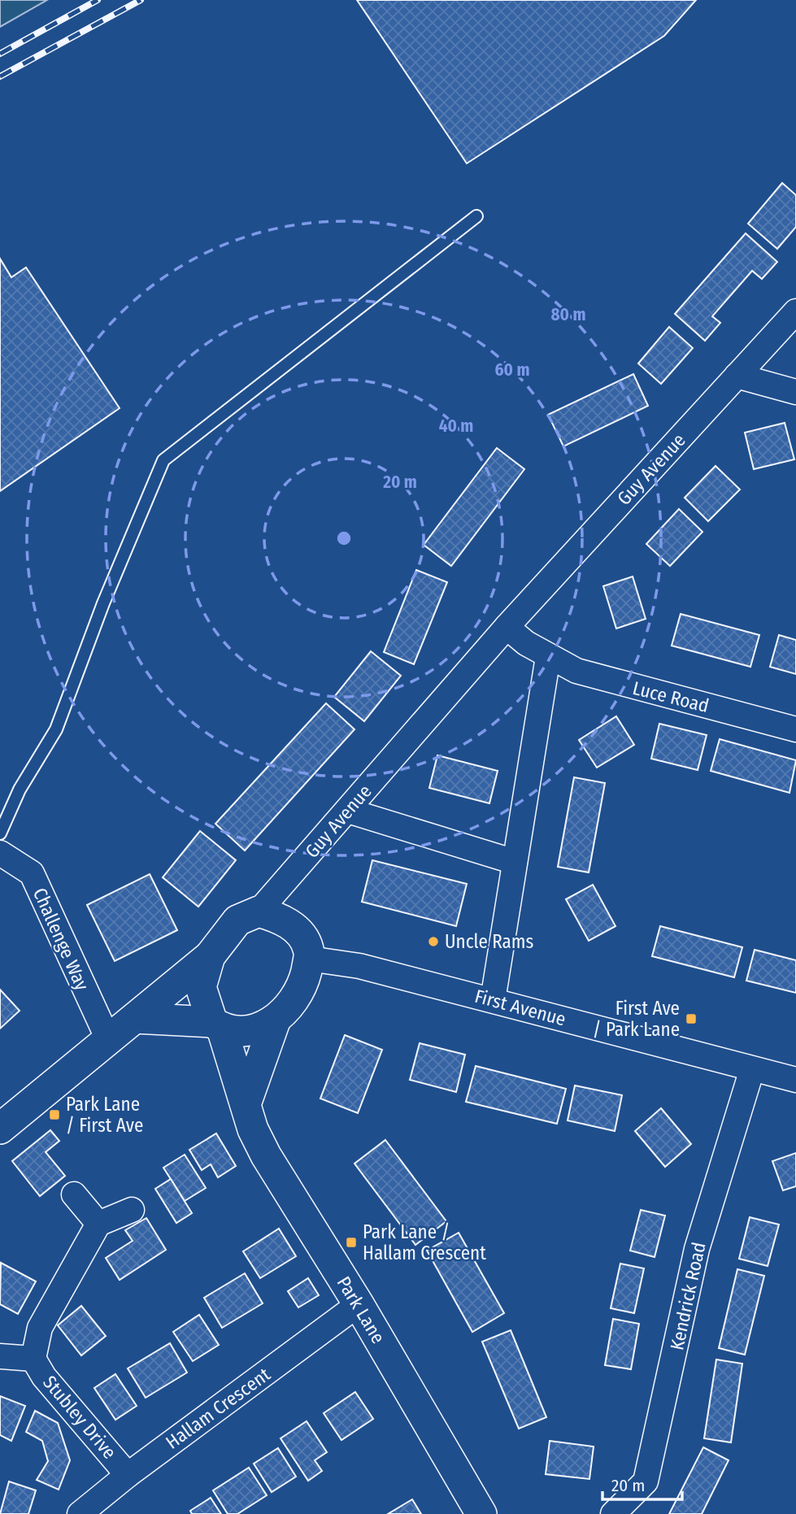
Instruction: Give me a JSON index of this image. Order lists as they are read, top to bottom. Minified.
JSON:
{"streets":{"street":["Guy Avenue","Luce Road","Challenge Way","First Avenue","Kendrick Road","Park Lane","Hallam Crescent","Stubley Drive"]},"crossings":[["Guy Avenue","First Avenue"],["Guy Avenue","Park Lane"],["First Avenue","Kendrick Road"],["First Avenue","Park Lane"],["Park Lane","Hallam Crescent"],["Hallam Crescent","Stubley Drive"]],"places":{"other":["Uncle Rams"],"transit":["First Ave / Park Lane","Park Lane / First Ave","Park Lane / Hallam Crescent"]},"scale_bar":"20 m","rings":["80 m","60 m","40 m","20 m"]}
